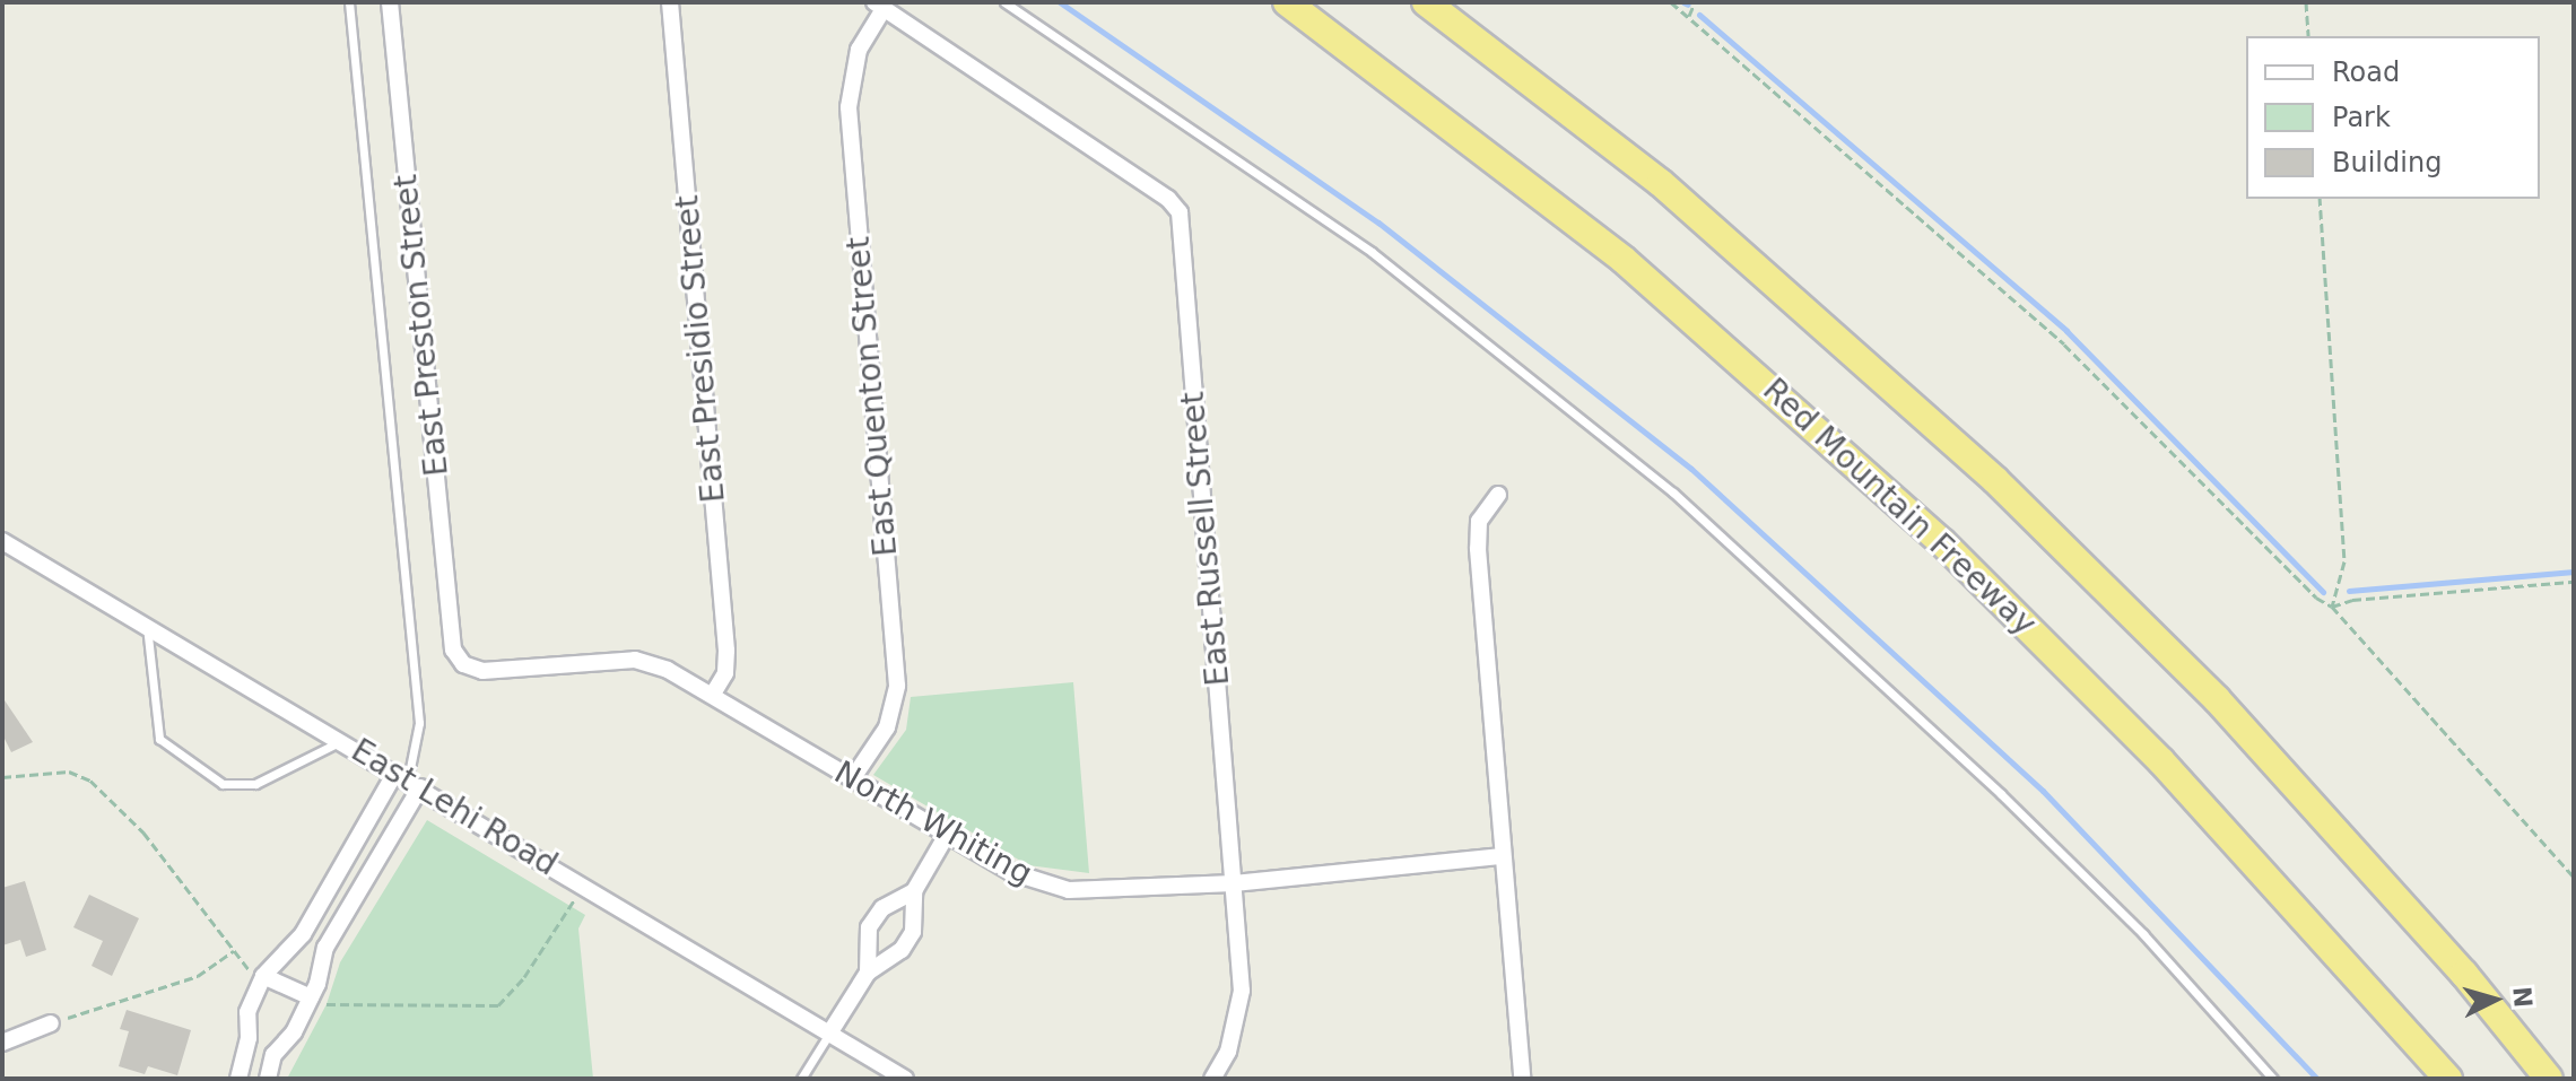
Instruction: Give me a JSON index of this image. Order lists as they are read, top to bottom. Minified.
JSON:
{"streets":{"highway":["Red Mountain Freeway"],"street":["East Preston Street","East Presidio Street","East Quenton Street","East Russell Street","East Lehi Road","North Whiting"]},"crossings":[["East Preston Street","North Whiting"],["East Presidio Street","North Whiting"],["East Quenton Street","East Russell Street"],["East Quenton Street","North Whiting"],["East Russell Street","North Whiting"]],"legend":["Road","Park","Building"],"north":"right"}
